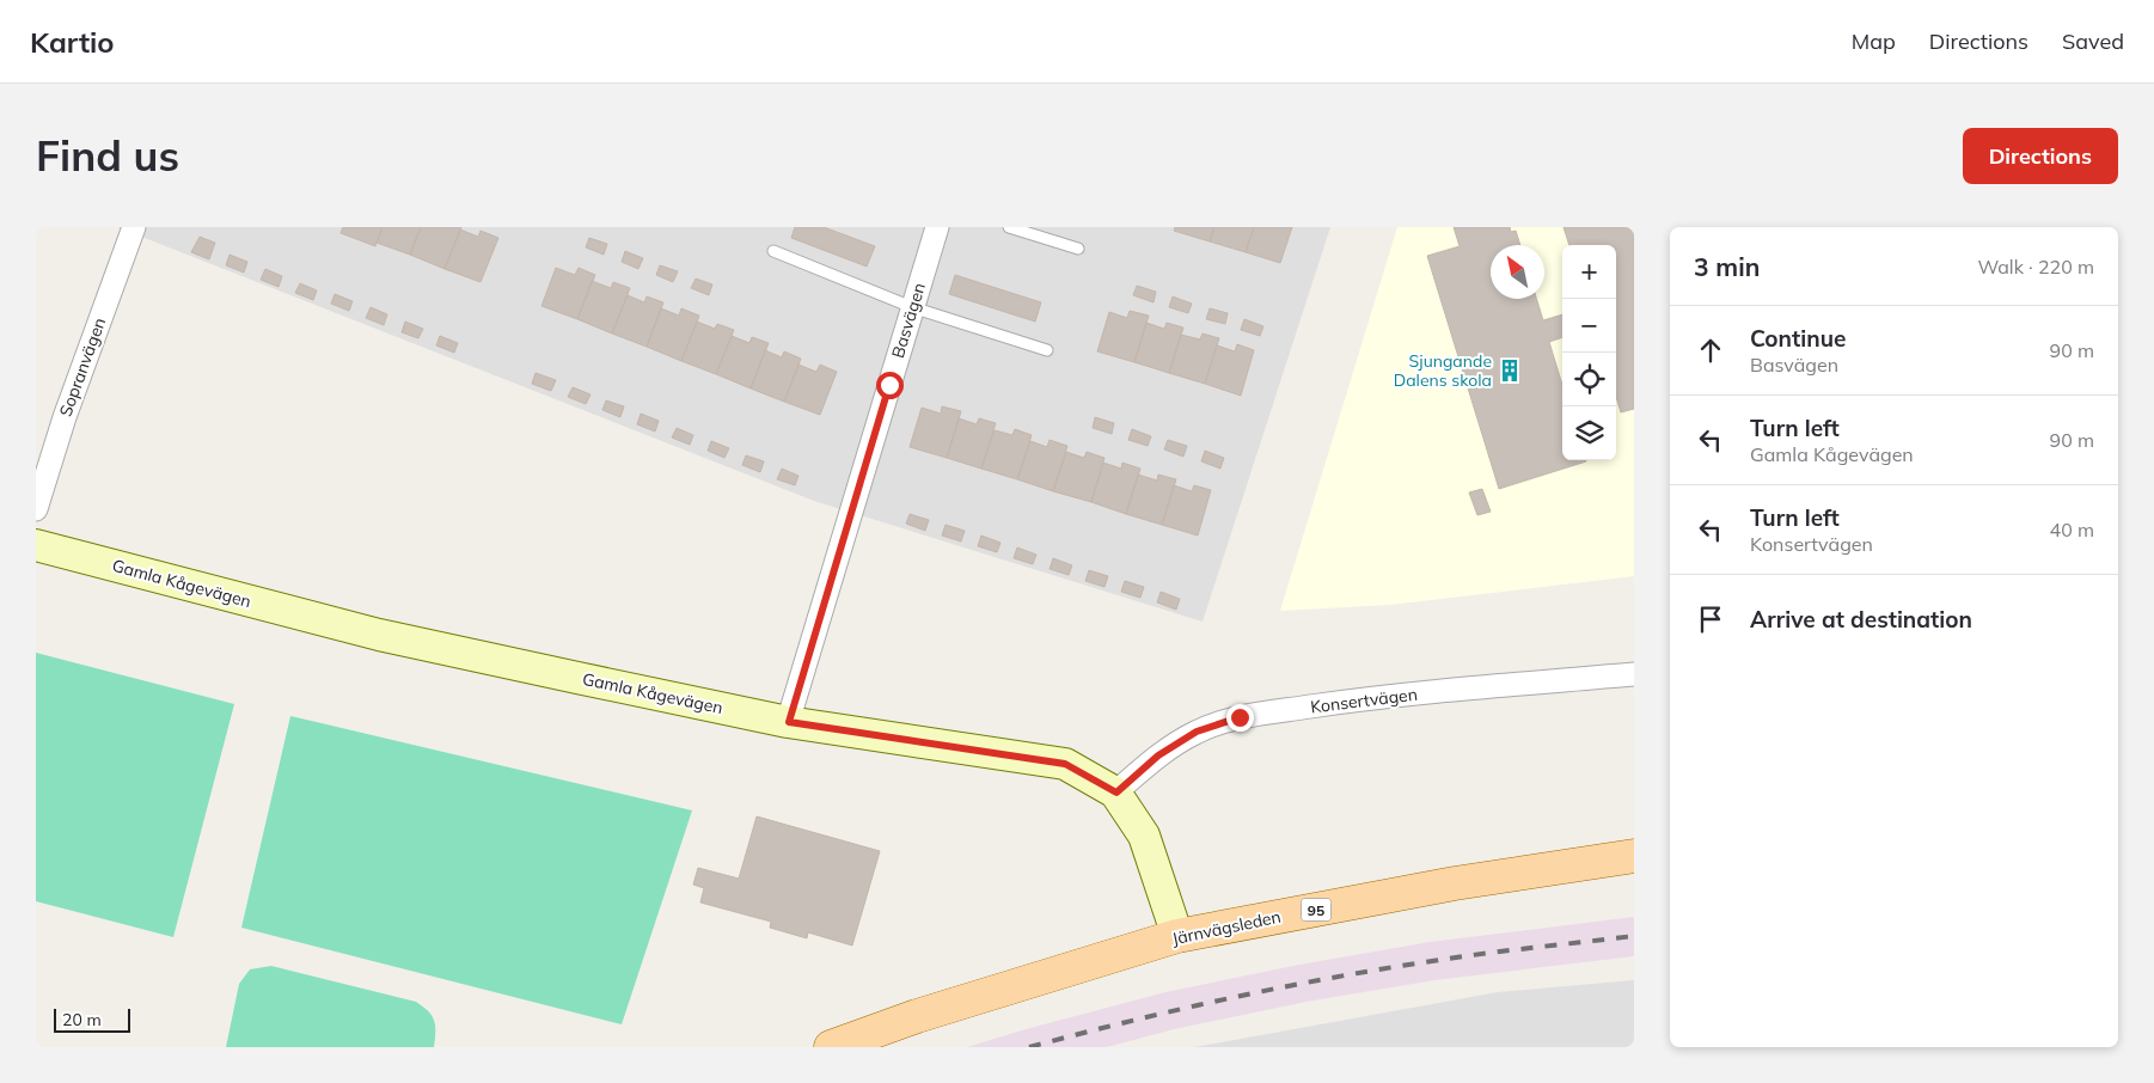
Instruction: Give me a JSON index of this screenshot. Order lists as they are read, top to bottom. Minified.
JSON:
{"streets":{"main road":["95","Järnvägsleden"],"street":["Basvägen","Sopranvägen","Gamla Kågevägen","Konsertvägen"]},"crossings":[["Basvägen","Gamla Kågevägen"],["Gamla Kågevägen","Konsertvägen"],["Gamla Kågevägen","Järnvägsleden"]],"places":{"building":["Sjungande Dalens skola"]},"scale_bar":"20 m","north":"top left","page":{"header":"Kartio","nav":["Map","Directions","Saved"],"buttons":"Directions","title":"Find us","heading":["3 min","Walk · 220 m"],"map_buttons":["+","−"],"list":[["Continue","Basvägen","90 m"],["Turn left","Gamla Kågevägen","90 m"],["Turn left","Konsertvägen","40 m"],"Arrive at destination"],"scale":"20 m"}}
